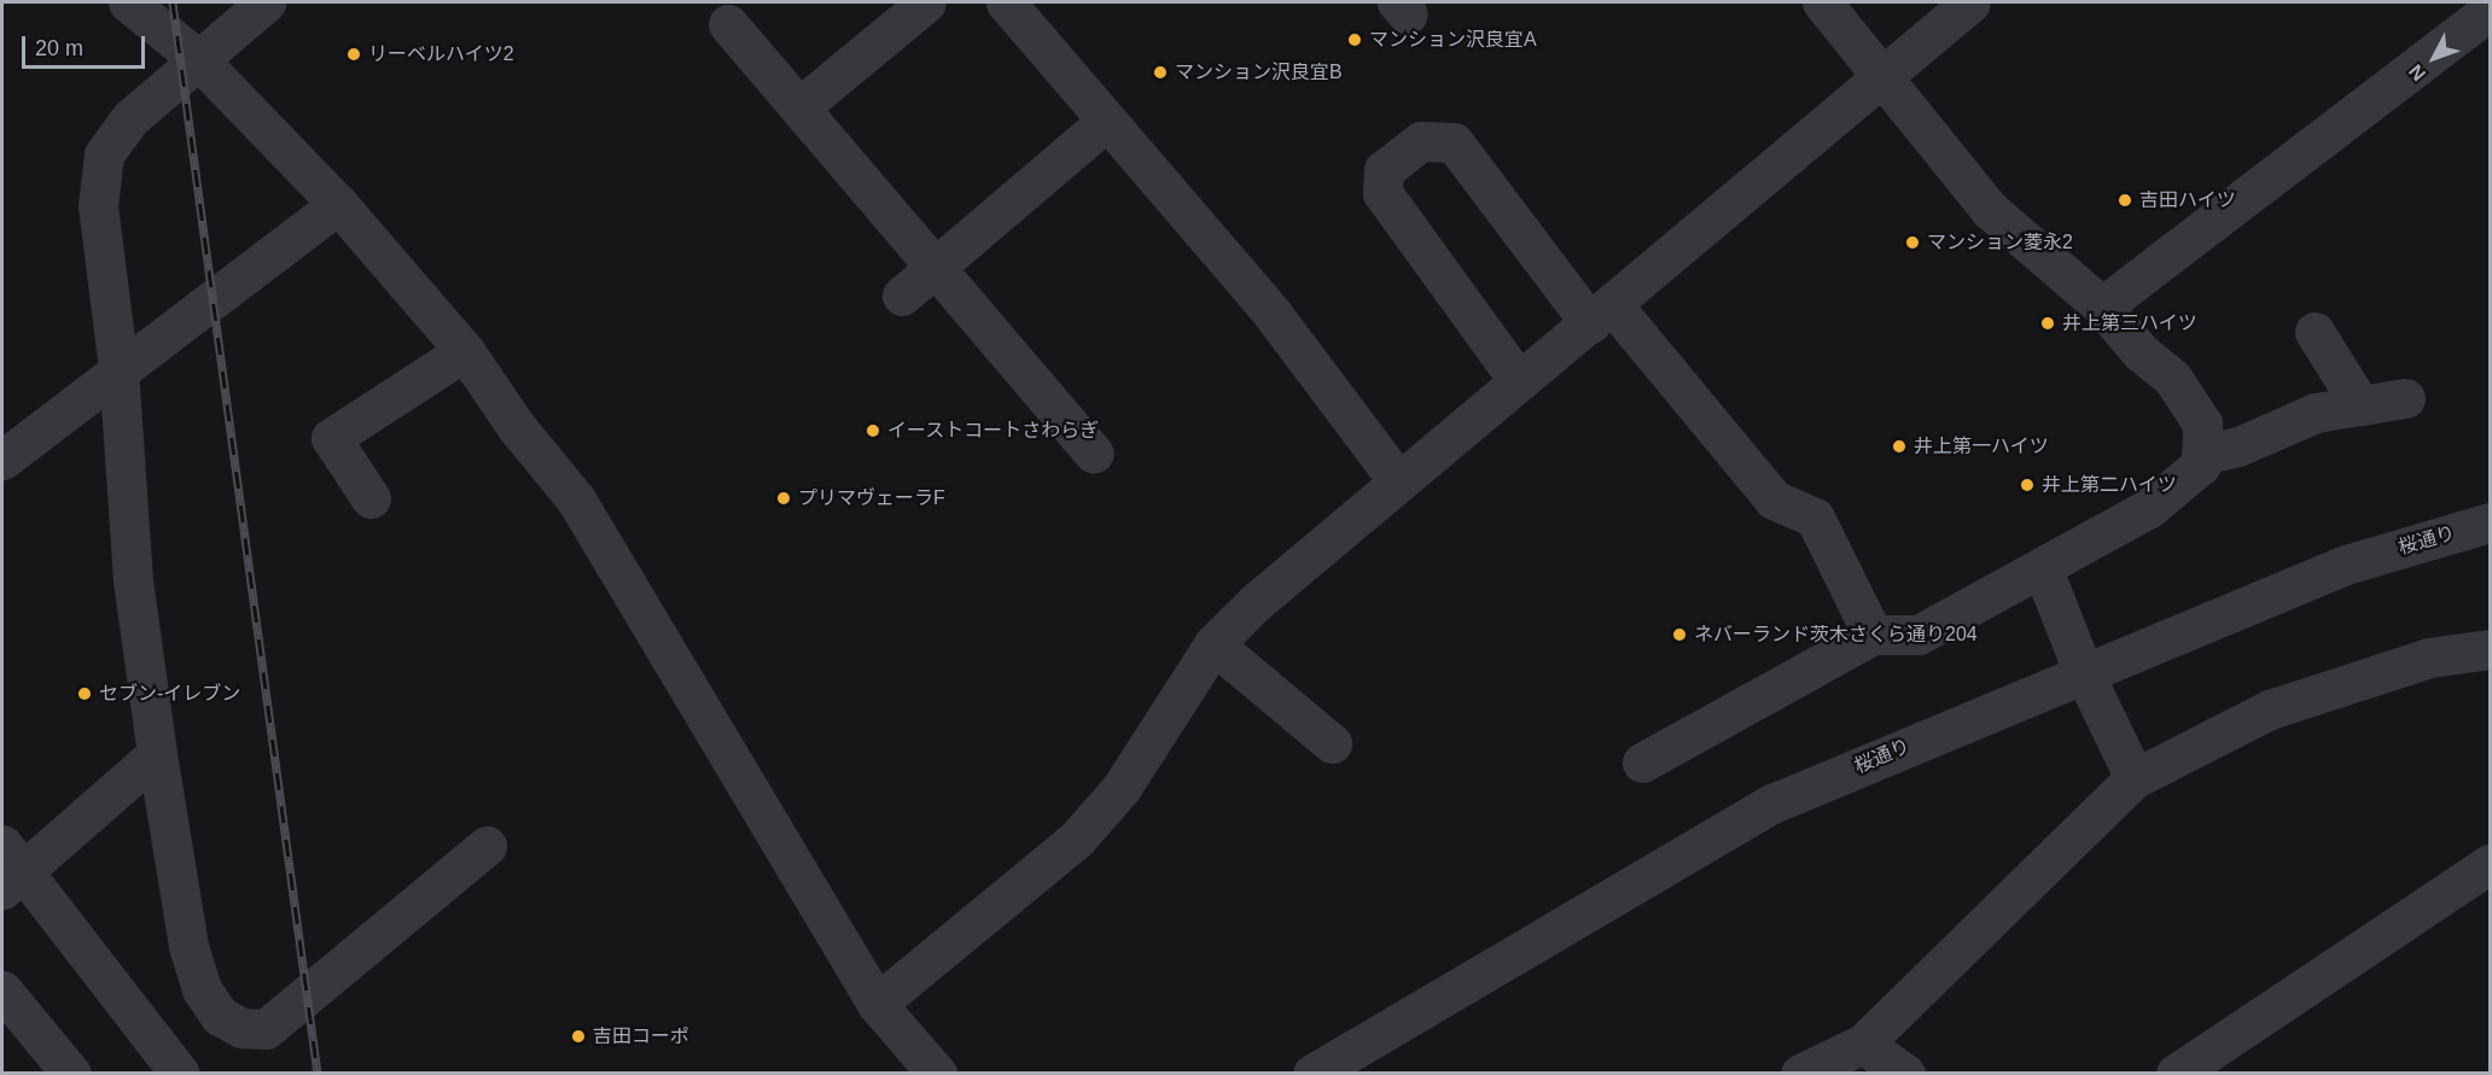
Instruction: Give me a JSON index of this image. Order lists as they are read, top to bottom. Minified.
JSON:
{"streets":{"street":["桜通り"]},"places":["マンション沢良宜A","リーベルハイツ2","マンション沢良宜B","吉田ハイツ","マンション菱永2","井上第三ハイツ","イーストコートさわらぎ","井上第一ハイツ","井上第二ハイツ","プリマヴェーラF","ネバーランド茨木さくら通り204","セブン-イレブン","吉田コーポ"],"scale_bar":"20 m","north":"bottom left"}
